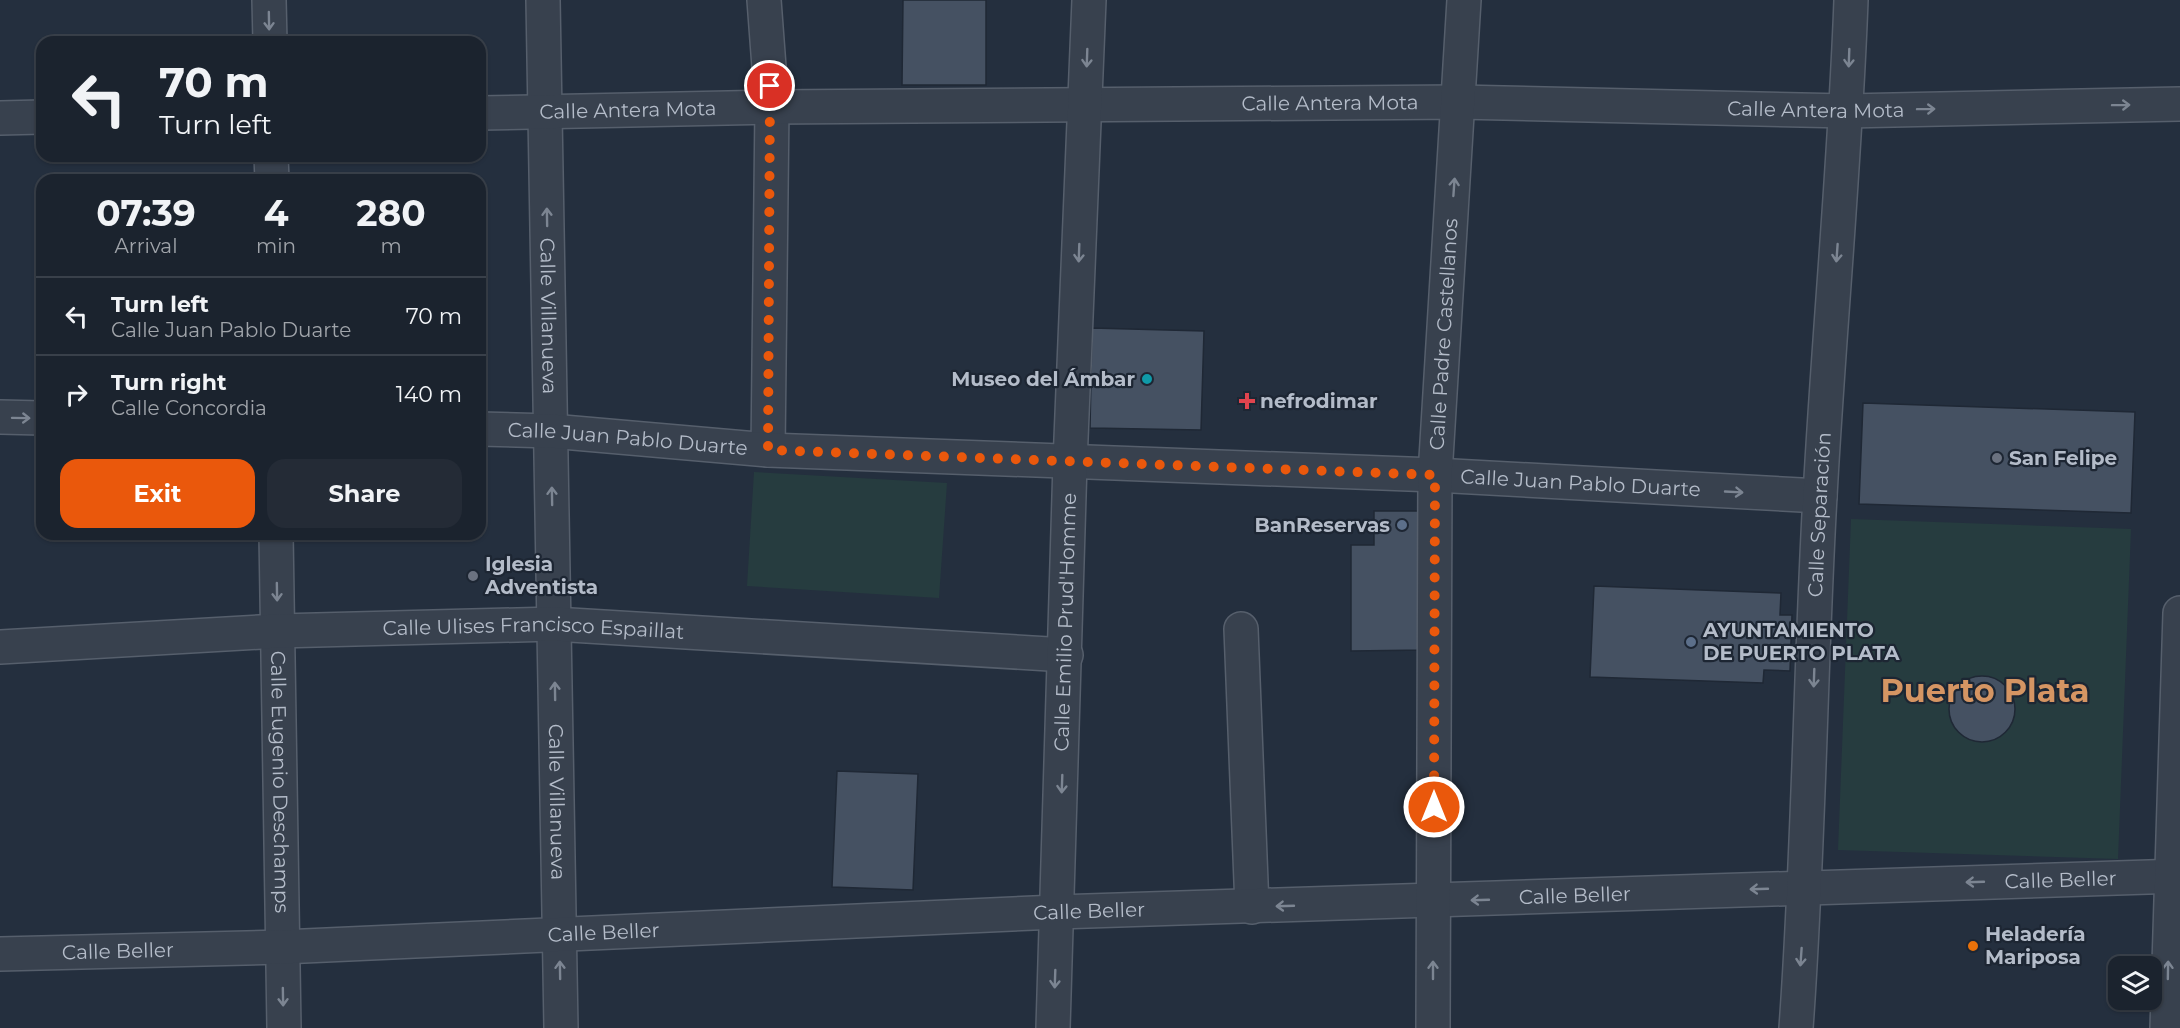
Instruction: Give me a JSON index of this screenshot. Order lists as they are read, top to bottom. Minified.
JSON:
{"streets":{"street":["Calle Antera Mota","Calle Villanueva","Calle Padre Castellanos","Calle Juan Pablo Duarte","Calle Separación","Calle Emilio Prud'Homme","Calle Ulises Francisco Espaillat","Calle Eugenio Deschamps","Calle Beller"]},"crossings":[["Calle Antera Mota","Calle Villanueva"],["Calle Antera Mota","Calle Padre Castellanos"],["Calle Antera Mota","Calle Separación"],["Calle Antera Mota","Calle Emilio Prud'Homme"],["Calle Villanueva","Calle Juan Pablo Duarte"],["Calle Villanueva","Calle Ulises Francisco Espaillat"],["Calle Villanueva","Calle Beller"],["Calle Padre Castellanos","Calle Juan Pablo Duarte"],["Calle Padre Castellanos","Calle Beller"],["Calle Juan Pablo Duarte","Calle Separación"],["Calle Juan Pablo Duarte","Calle Emilio Prud'Homme"],["Calle Separación","Calle Beller"],["Calle Emilio Prud'Homme","Calle Ulises Francisco Espaillat"],["Calle Emilio Prud'Homme","Calle Beller"],["Calle Ulises Francisco Espaillat","Calle Eugenio Deschamps"],["Calle Eugenio Deschamps","Calle Beller"]],"one_way":["Calle Padre Castellanos","Calle Separación","Calle Emilio Prud'Homme","Calle Eugenio Deschamps","Calle Beller"],"districts":["Puerto Plata"],"places":{"other":["Museo del Ámbar","San Felipe","BanReservas","Iglesia Adventista","AYUNTAMIENTO DE PUERTO PLATA","Heladería Mariposa"],"health":["nefrodimar"]},"page":{"turn":["70 m","Turn left"],"eta":["07:39","Arrival","4","min","280","m"],"list":[{"name":"Turn left","note":"Calle Juan Pablo Duarte","value":"70 m"},{"name":"Turn right","note":"Calle Concordia","value":"140 m"}],"buttons":["Exit","Share"]}}
